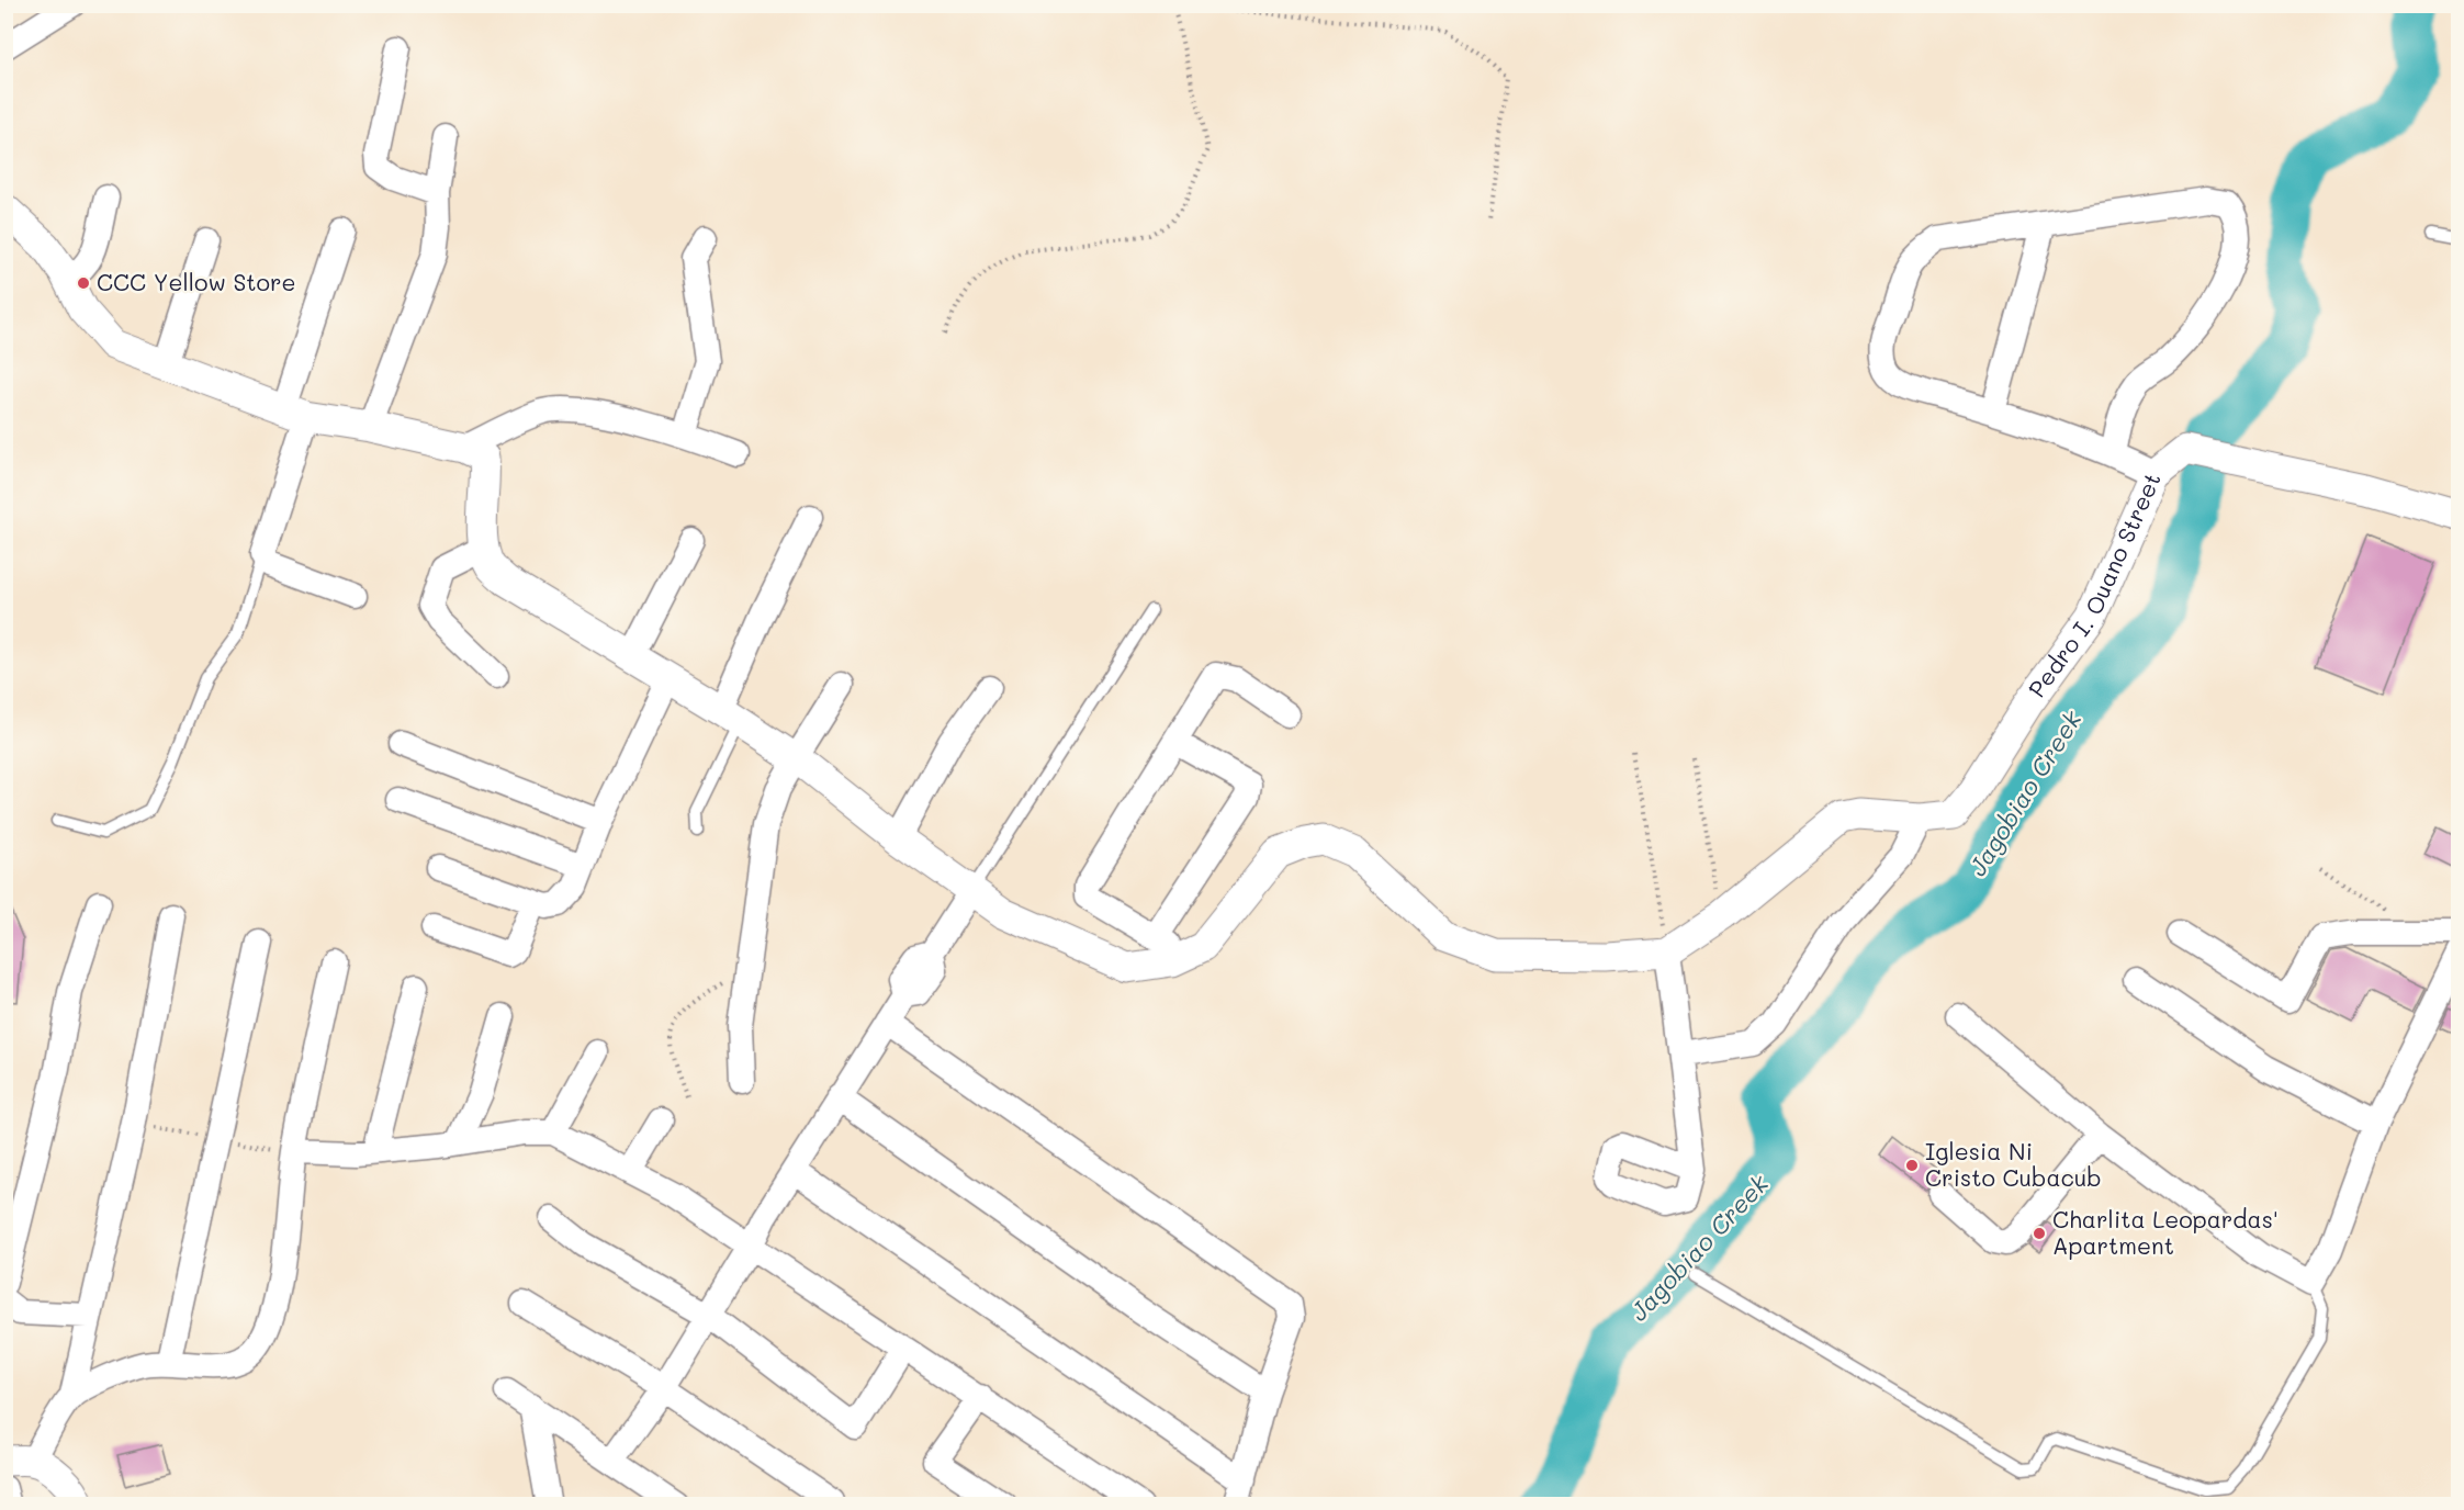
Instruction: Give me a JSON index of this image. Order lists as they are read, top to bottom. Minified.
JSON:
{"streets":{"street":["Pedro I. Ouano Street"]},"water":["Jagobiao Creek"],"places":["CCC Yellow Store","Iglesia Ni Cristo Cubacub","Charlita Leopardas' Apartment"]}
